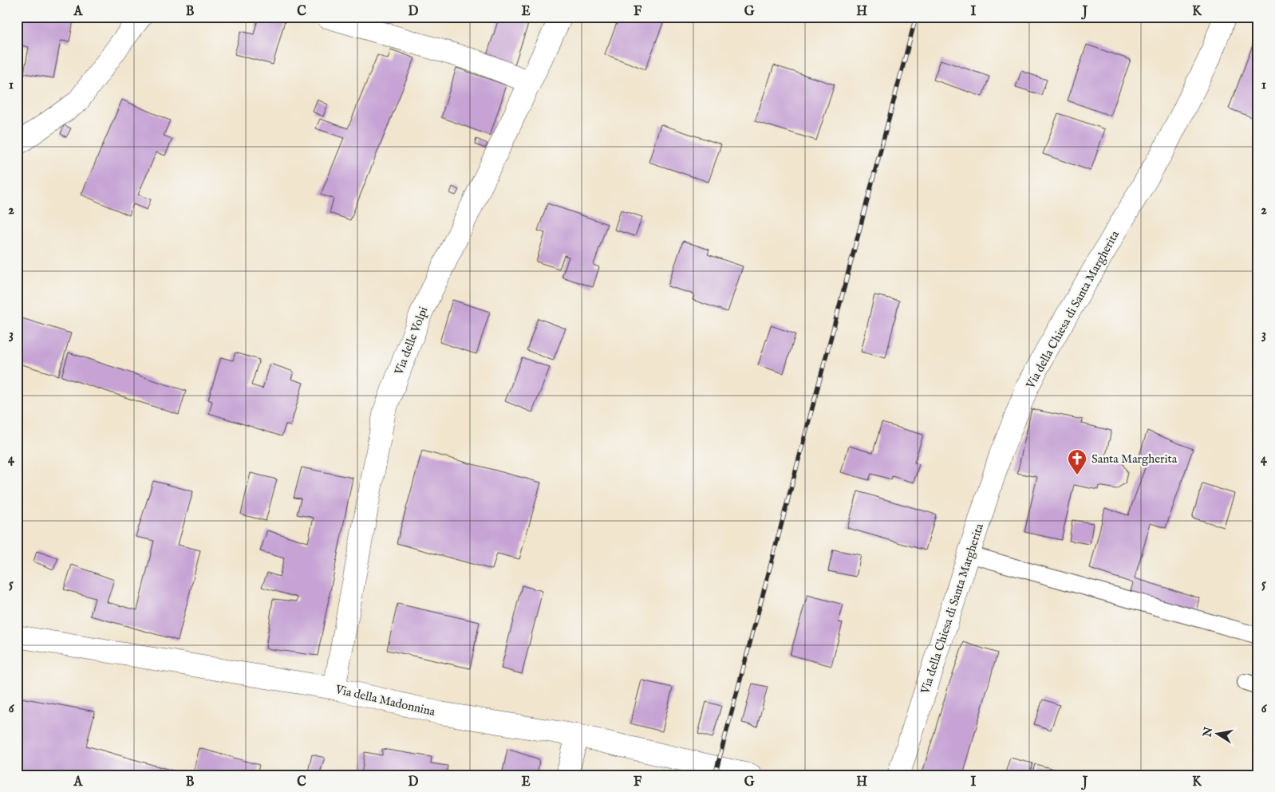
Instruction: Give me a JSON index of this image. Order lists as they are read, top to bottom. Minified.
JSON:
{"streets":{"street":["Via della Chiesa di Santa Margherita","Via delle Volpi","Via della Madonnina"]},"crossings":[["Via delle Volpi","Via della Madonnina"]],"places":{"church":["Santa Margherita"]},"north":"left","grid":{"columns":["A","B","C","D","E","F","G","H","I","J","K"],"rows":["1","2","3","4","5","6"]}}
